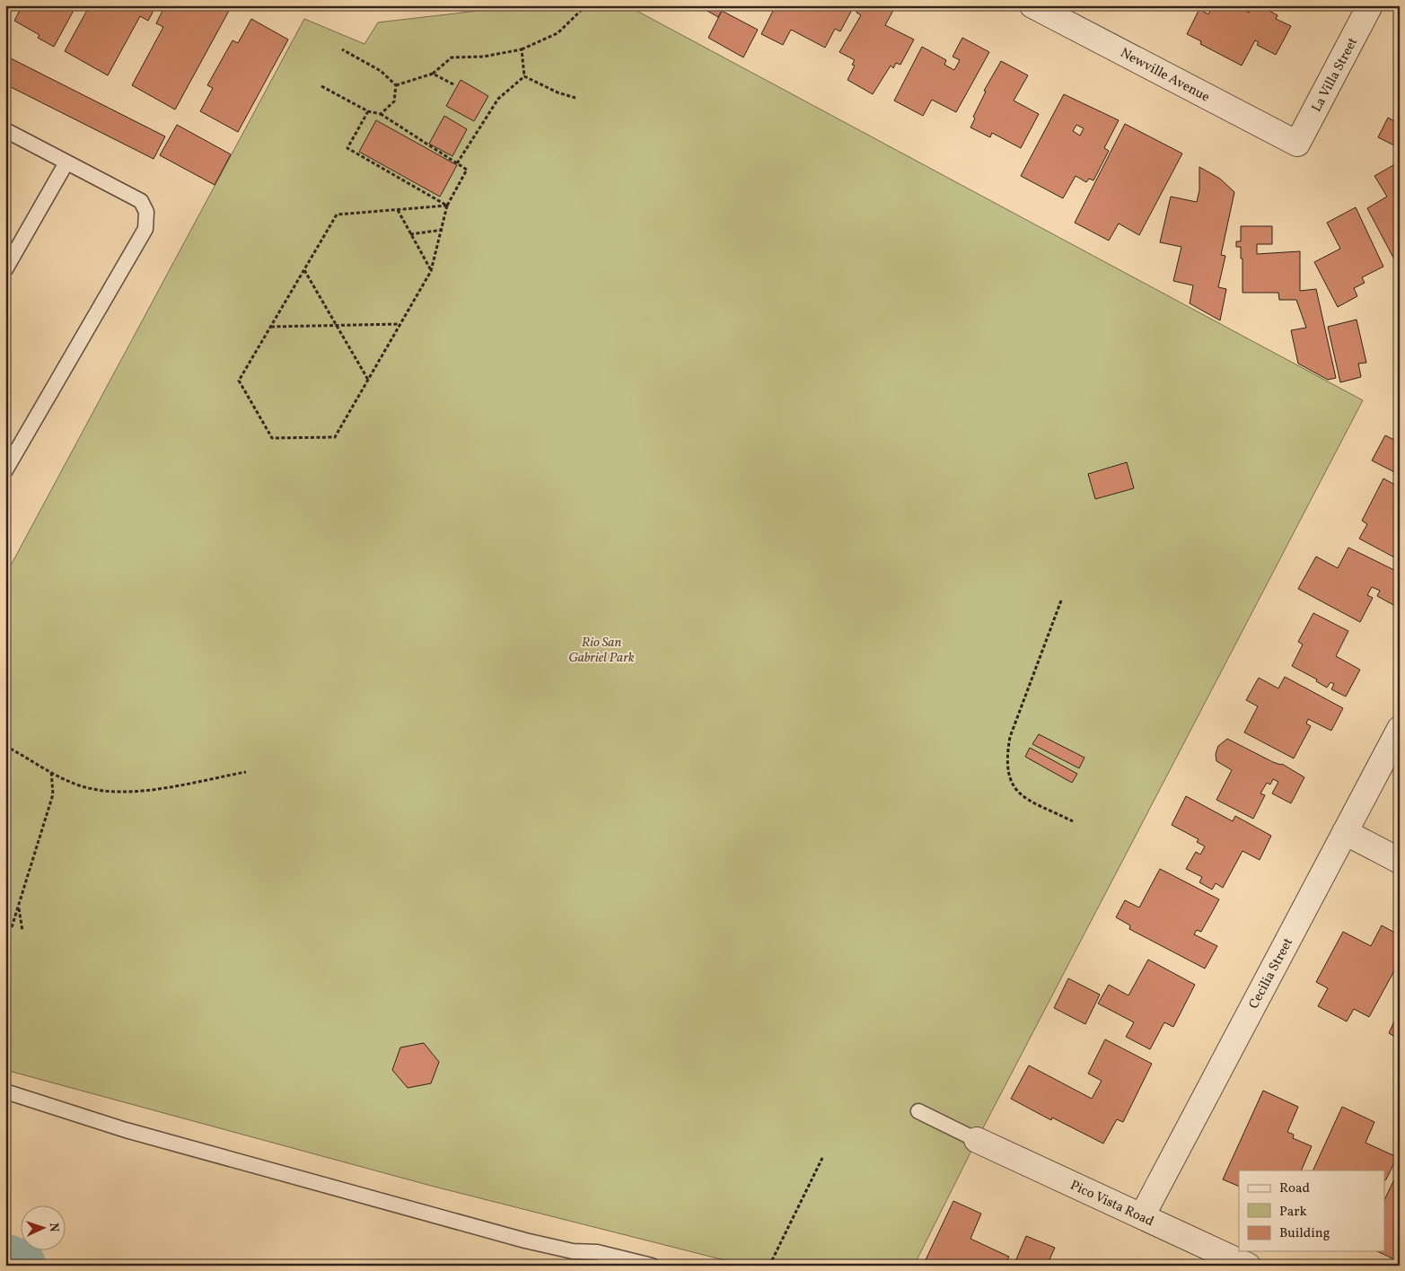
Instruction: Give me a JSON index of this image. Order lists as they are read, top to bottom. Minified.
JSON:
{"streets":{"street":["Newville Avenue","La Villa Street","Cecilia Street","Pico Vista Road"]},"crossings":[["Newville Avenue","La Villa Street"],["Cecilia Street","Pico Vista Road"]],"parks":["Rio San Gabriel Park"],"legend":["Road","Park","Building"],"north":"right"}
